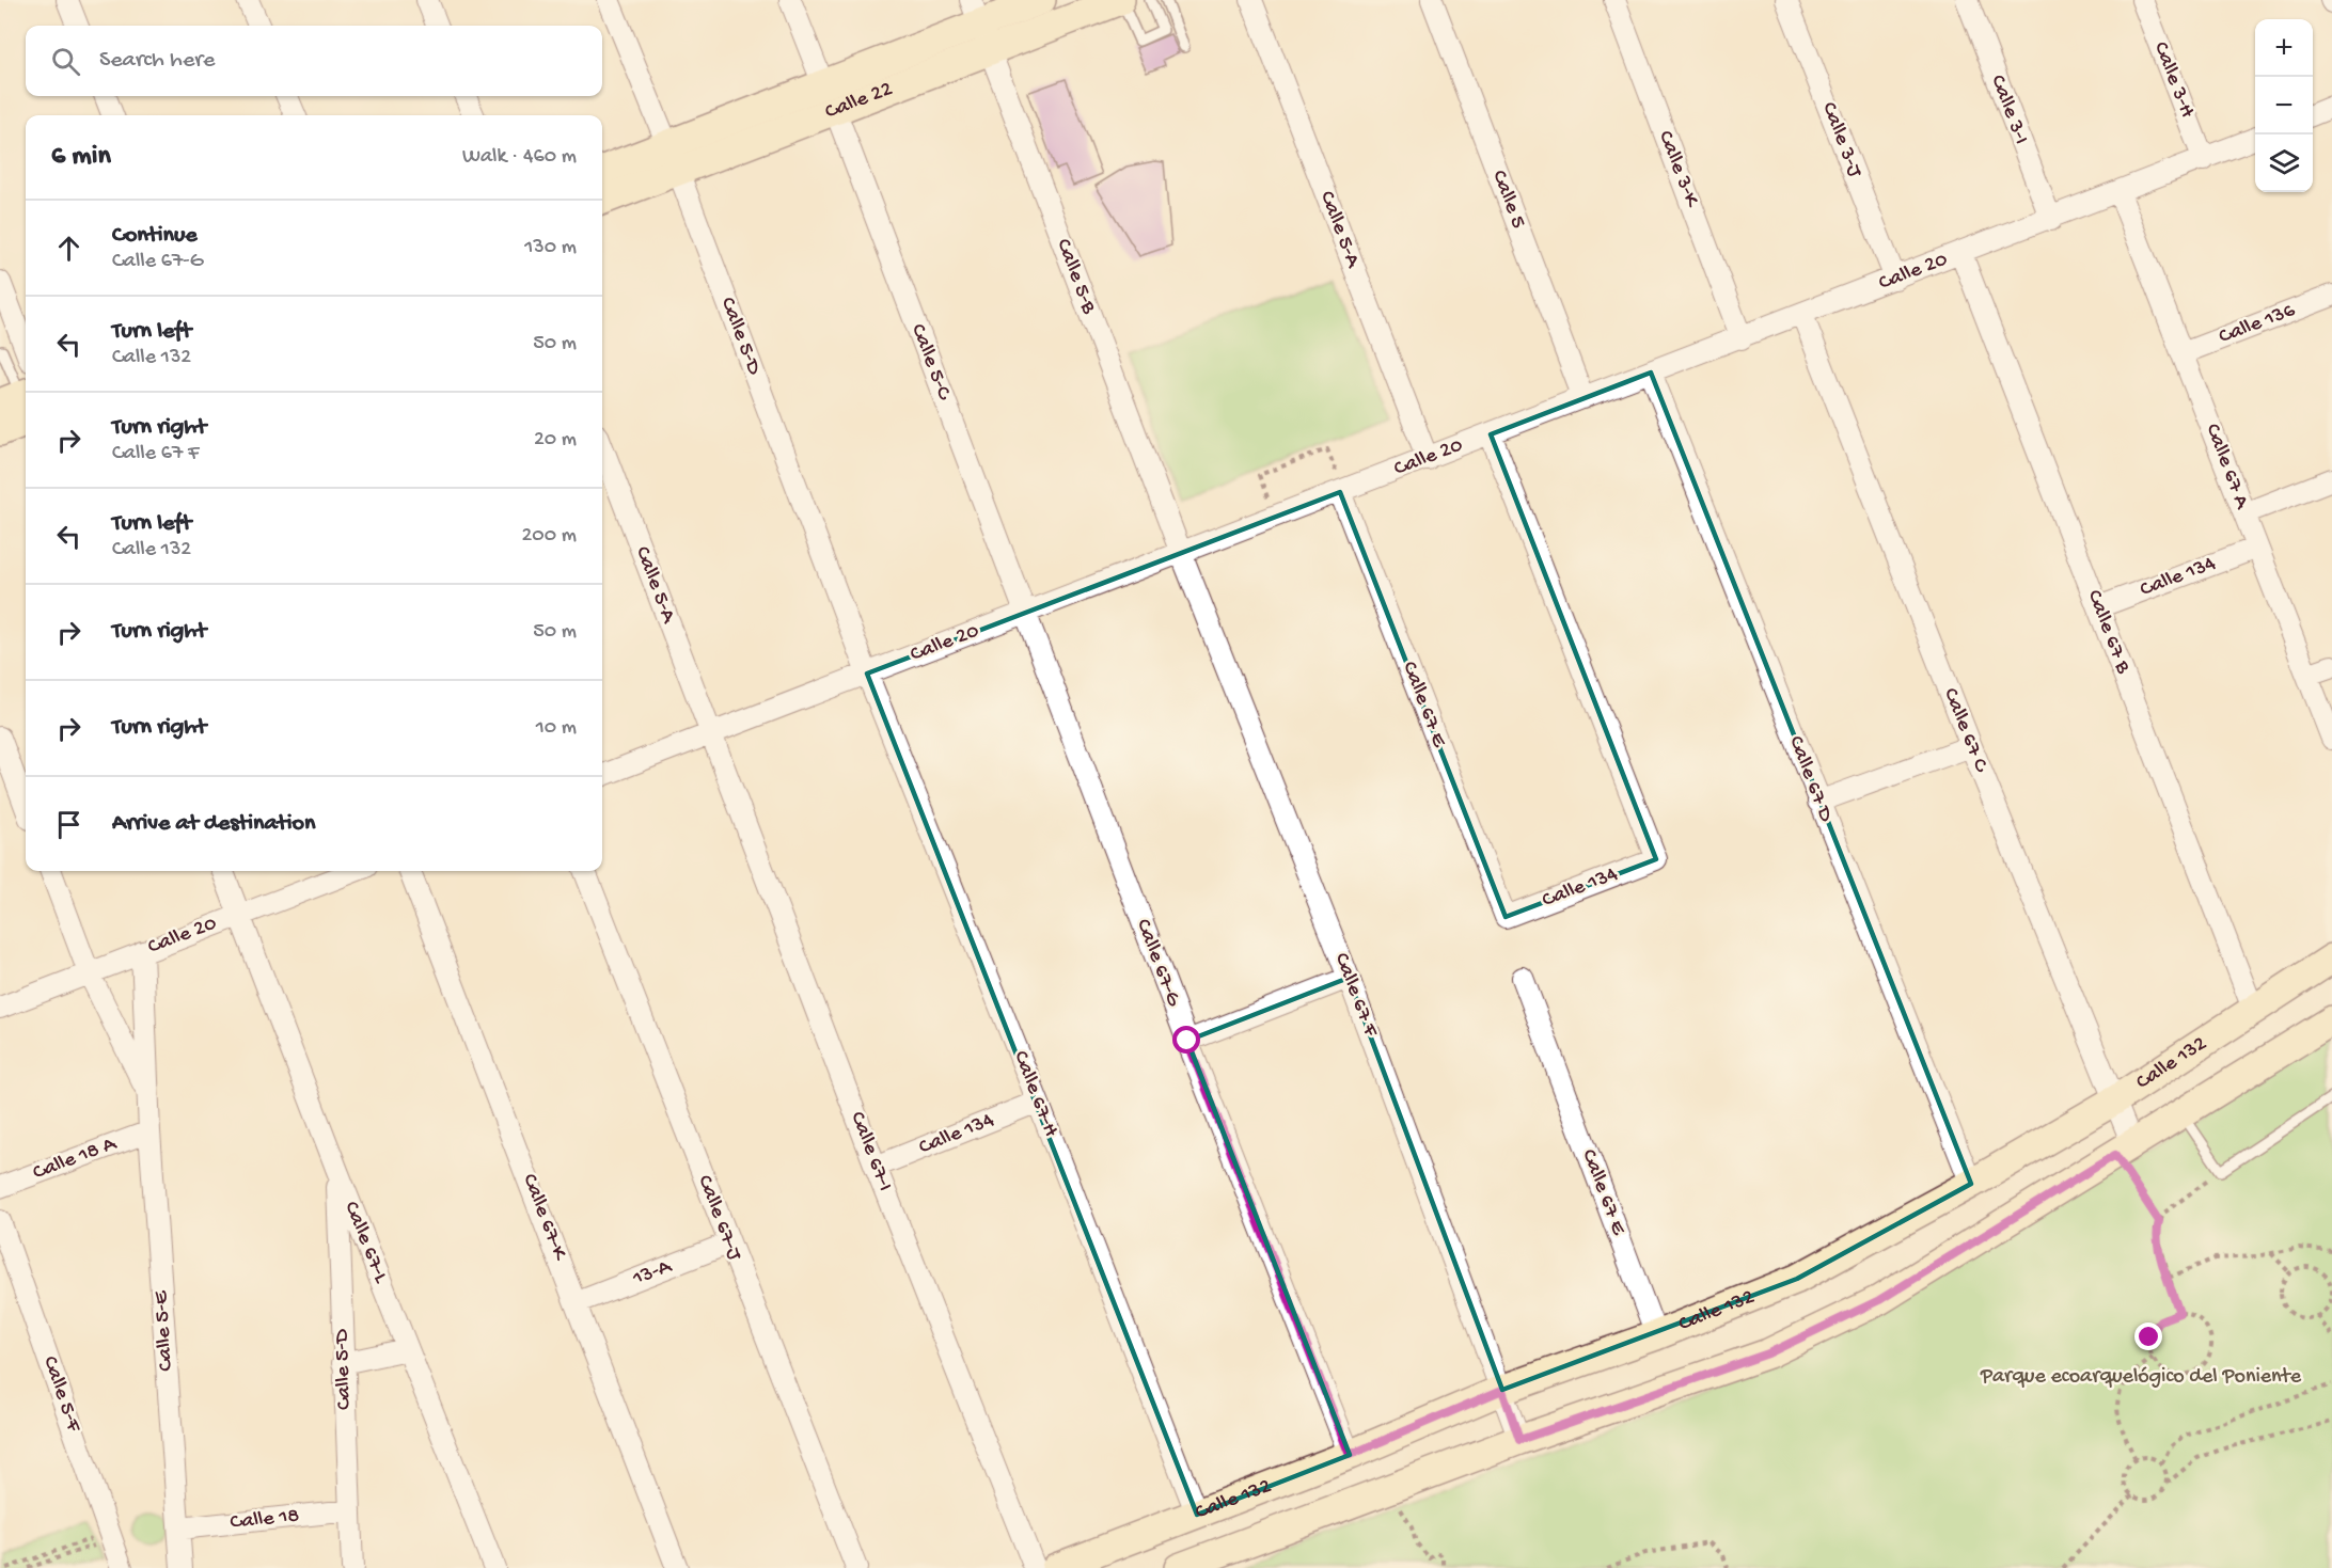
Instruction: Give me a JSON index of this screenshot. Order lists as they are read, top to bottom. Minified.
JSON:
{"streets":{"street":["Calle 3-H","Calle 22","Calle 3-I","Calle 3-J","Calle 3-K","Calle 5","Calle 5-A","Calle 20","Calle 5-B","Calle 136","Calle 5-D","Calle 5-C","Calle 67 A","Calle 134","Calle 67 B","Calle 67 E","Calle 67 C","Calle 67 D","Calle 67-G","Calle 67 F","Calle 132","Calle 67-H","Calle 67-I","Calle 18 A","Calle 67-K","Calle 67-J","Calle 67-L","13-A","Calle 5-E","Calle 5-F","Calle 18"]},"crossings":[["Calle 3-H","Calle 20"],["Calle 22","Calle 5-B"],["Calle 22","Calle 5-D"],["Calle 22","Calle 5-C"],["Calle 3-I","Calle 20"],["Calle 3-J","Calle 20"],["Calle 3-K","Calle 20"],["Calle 5","Calle 20"],["Calle 5-A","Calle 20"],["Calle 5-A","Calle 67-I"],["Calle 20","Calle 5-B"],["Calle 20","Calle 5-D"],["Calle 20","Calle 5-C"],["Calle 20","Calle 67 A"],["Calle 20","Calle 134"],["Calle 20","Calle 67 B"],["Calle 20","Calle 67 E"],["Calle 20","Calle 67 C"],["Calle 20","Calle 67 D"],["Calle 20","Calle 67-G"],["Calle 20","Calle 67 F"],["Calle 20","Calle 67-H"],["Calle 20","Calle 67-I"],["Calle 20","Calle 67-L"],["Calle 20","Calle 5-E"],["Calle 5-B","Calle 67 F"],["Calle 136","Calle 67 A"],["Calle 5-D","Calle 67-H"],["Calle 5-D","Calle 67-L"],["Calle 5-D","Calle 18"],["Calle 5-C","Calle 67-G"],["Calle 67 A","Calle 134"],["Calle 134","Calle 67 B"],["Calle 134","Calle 67 E"],["Calle 134","Calle 67-H"],["Calle 134","Calle 67-I"],["Calle 67 B","Calle 132"],["Calle 67 E","Calle 132"],["Calle 67 C","Calle 132"],["Calle 67 D","Calle 132"],["Calle 67-G","Calle 132"],["Calle 67 F","Calle 132"],["Calle 132","Calle 67-H"],["Calle 18 A","Calle 5-E"],["Calle 67-K","13-A"],["Calle 67-J","13-A"],["Calle 5-E","Calle 18"]],"parks":["Parque ecoarquelógico del Poniente"],"page":{"map_buttons":["+","−"],"search":"Search here","heading":["6 min","Walk · 460 m"],"list":[["Continue","Calle 67-G","130 m"],["Turn left","Calle 132","50 m"],["Turn right","Calle 67 F","20 m"],["Turn left","Calle 132","200 m"],["Turn right","50 m"],["Turn right","10 m"],"Arrive at destination"]}}
